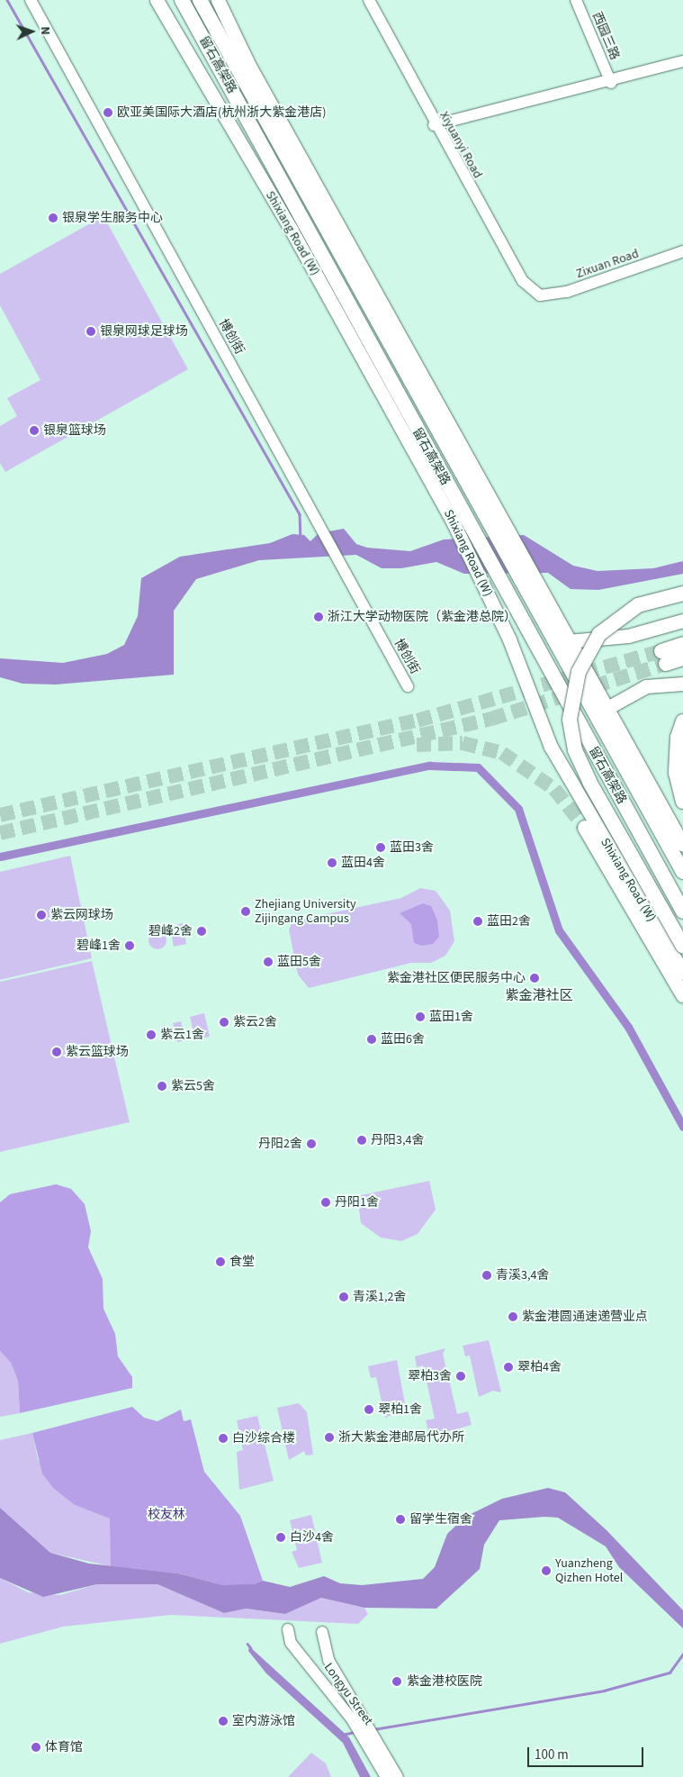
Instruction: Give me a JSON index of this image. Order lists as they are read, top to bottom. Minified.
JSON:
{"streets":{"highway":["留石高架路"],"main road":["Shixiang Road (W)"],"street":["西园三路","Xiyuanyi Road","Zixuan Road","博创街","Longyu Street"]},"crossings":[["留石高架路","Shixiang Road (W)"],["Xiyuanyi Road","Zixuan Road"]],"districts":["紫金港社区"],"parks":["校友林"],"places":["欧亚美国际大酒店(杭州浙大紫金港店)","银泉学生服务中心","银泉网球足球场","银泉篮球场","浙江大学动物医院（紫金港总院）","蓝田3舍","蓝田4舍","Zhejiang University Zijingang Campus","紫云网球场","蓝田2舍","碧峰2舍","碧峰1舍","蓝田5舍","紫金港社区便民服务中心","蓝田1舍","紫云2舍","紫云1舍","蓝田6舍","紫云篮球场","紫云5舍","丹阳3,4舍","丹阳2舍","丹阳1舍","食堂","青溪3,4舍","青溪1,2舍","紫金港圆通速递营业点","翠柏4舍","翠柏3舍","翠柏1舍","浙大紫金港邮局代办所","白沙综合楼","留学生宿舍","白沙4舍","Yuanzheng Qizhen Hotel","紫金港校医院","室内游泳馆","体育馆"],"scale_bar":"100 m","north":"right"}
